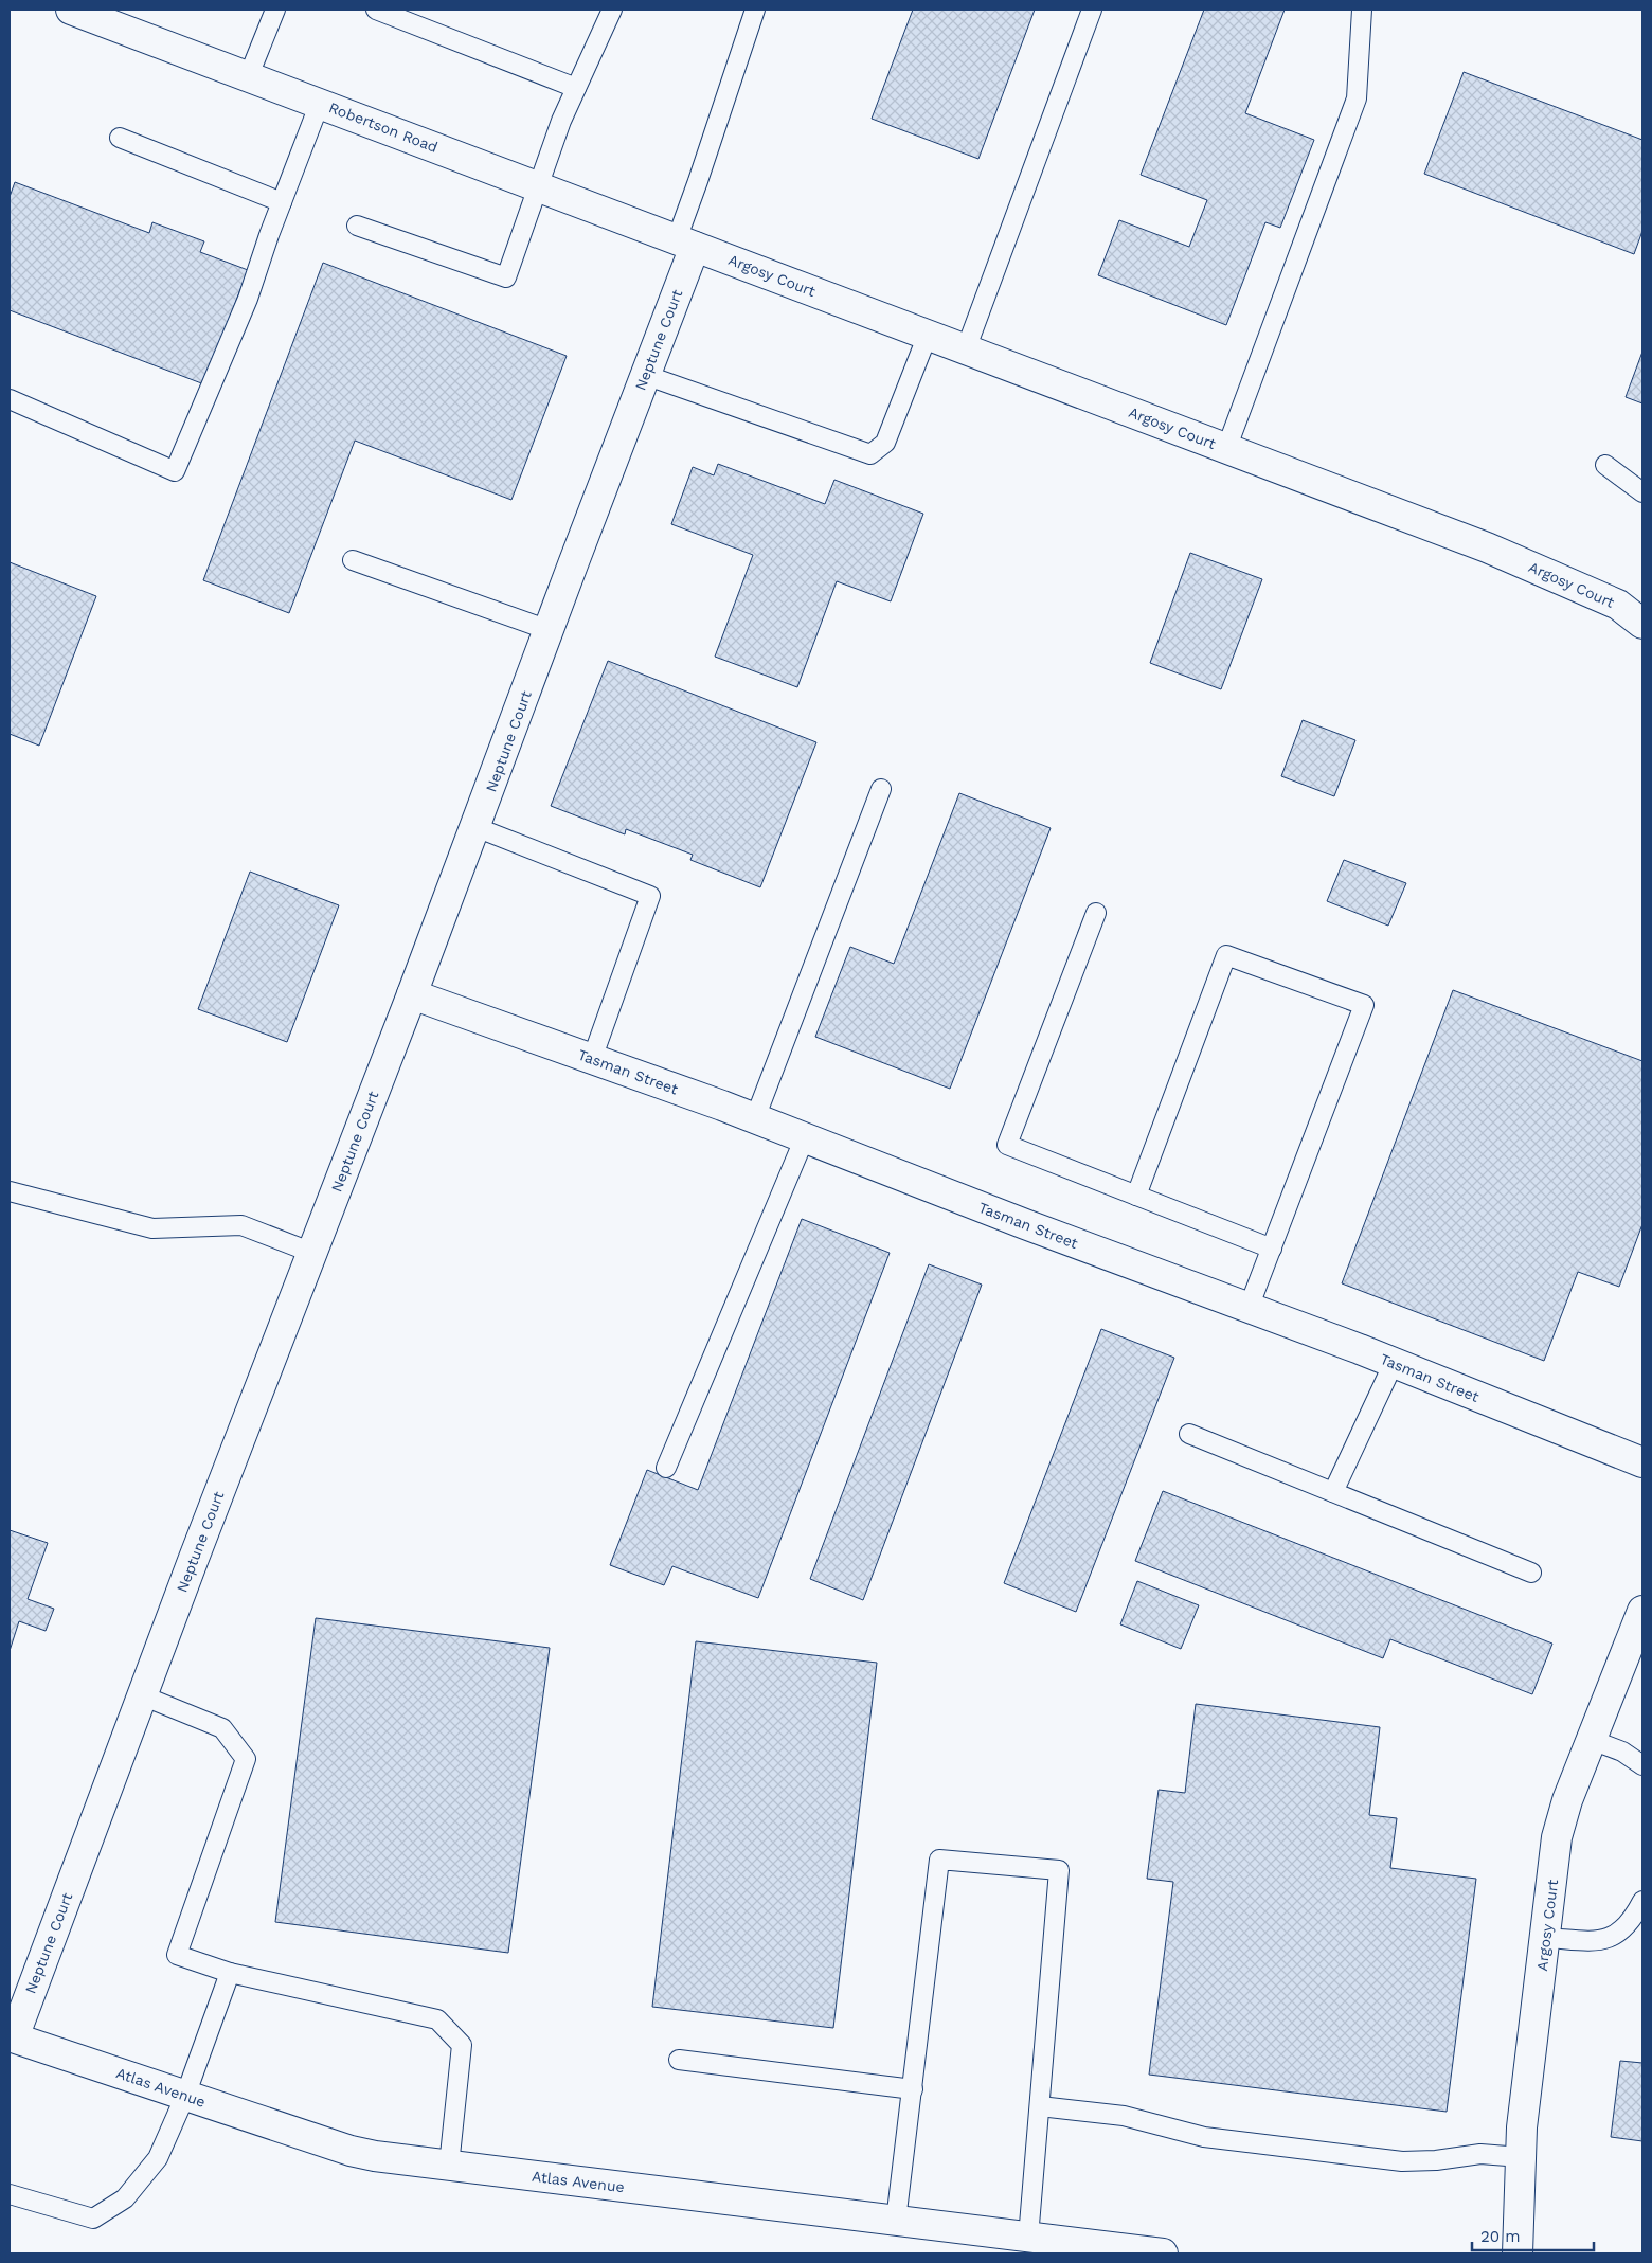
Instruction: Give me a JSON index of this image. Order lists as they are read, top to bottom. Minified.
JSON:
{"streets":{"street":["Robertson Road","Argosy Court","Neptune Court","Tasman Street","Atlas Avenue"]},"crossings":[["Robertson Road","Argosy Court"],["Robertson Road","Neptune Court"],["Argosy Court","Neptune Court"],["Neptune Court","Tasman Street"],["Neptune Court","Atlas Avenue"]],"scale_bar":"20 m"}
